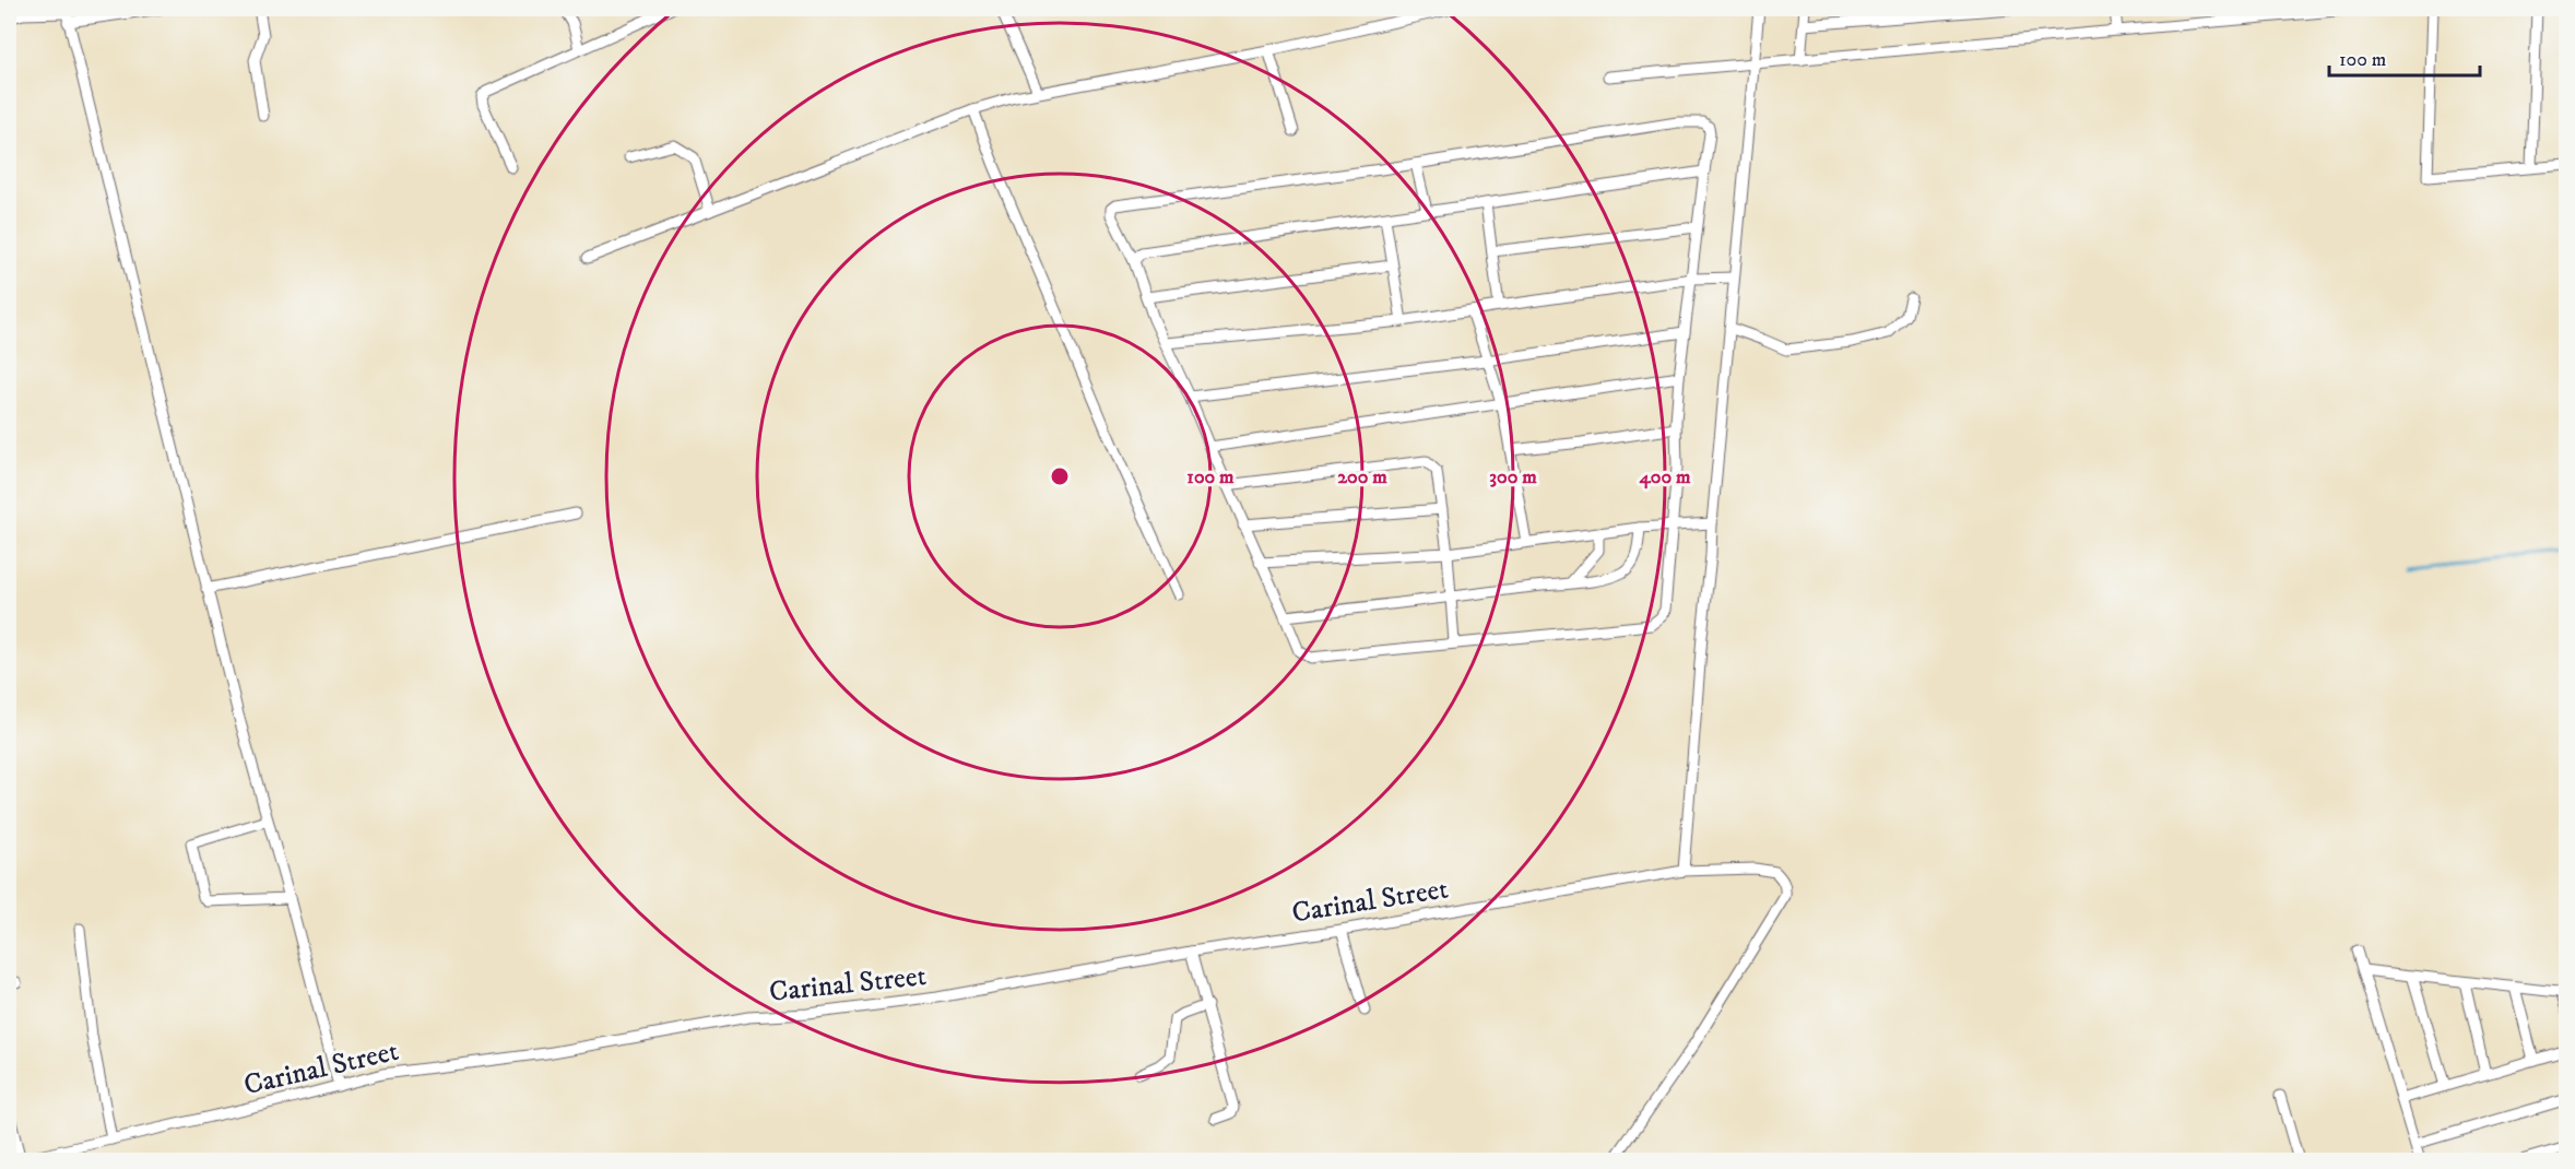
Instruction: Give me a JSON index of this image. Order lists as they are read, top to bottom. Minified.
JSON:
{"streets":{"street":["Carinal Street"]},"scale_bar":"100 m","rings":["100 m","200 m","300 m","400 m"]}
